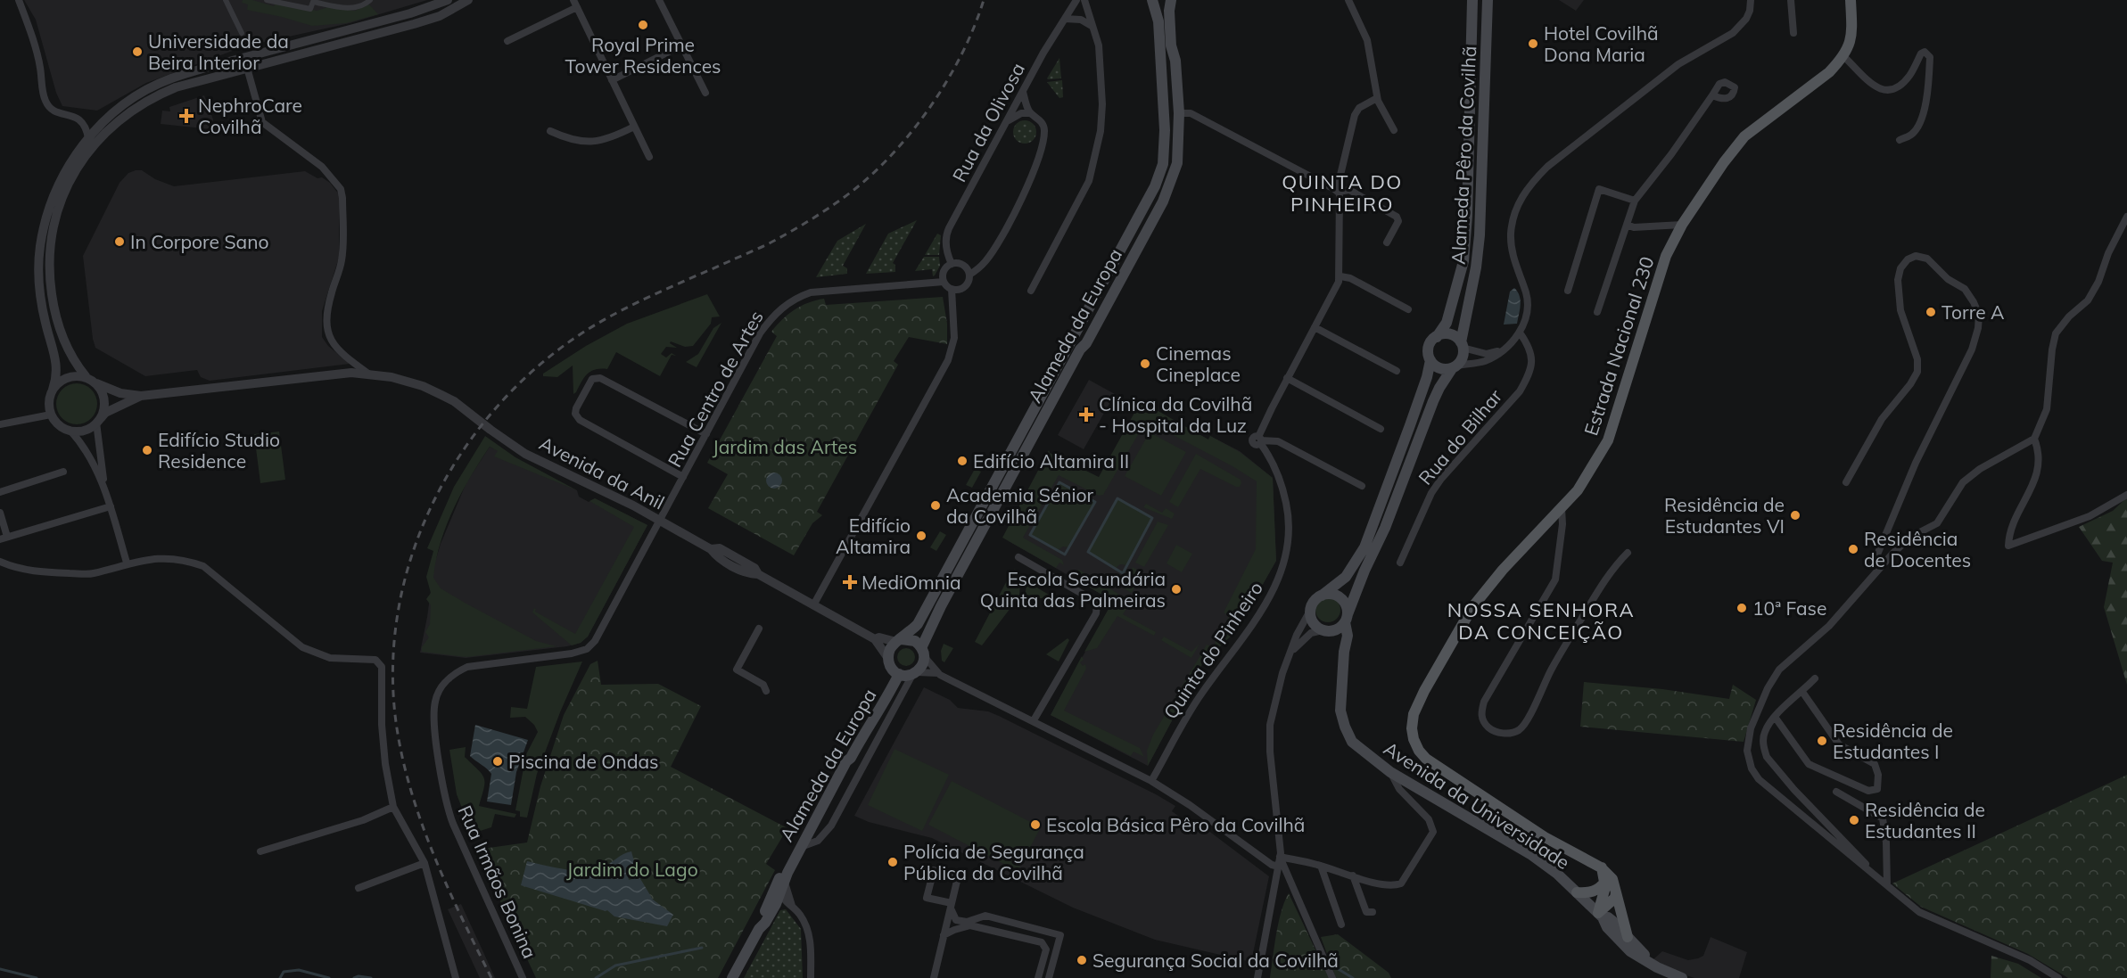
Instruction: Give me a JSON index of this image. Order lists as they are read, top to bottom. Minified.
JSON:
{"streets":{"main road":["Alameda Pêro da Covilhã","Alameda da Europa","Estrada Nacional 230","Avenida da Universidade"],"street":["Rua da Olivosa","Rua Centro de Artes","Rua do Bilhar","Avenida da Anil","Quinta do Pinheiro","Rua Irmãos Bonina"]},"crossings":[["Rua da Olivosa","Rua Centro de Artes"],["Alameda Pêro da Covilhã","Avenida da Universidade"],["Alameda da Europa","Avenida da Anil"],["Rua Centro de Artes","Avenida da Anil"],["Rua Centro de Artes","Rua Irmãos Bonina"],["Avenida da Anil","Rua Irmãos Bonina"]],"districts":["QUINTA DO PINHEIRO","NOSSA SENHORA DA CONCEIÇÃO"],"parks":["Jardim das Artes","Jardim do Lago"],"places":{"other":["Royal Prime Tower Residences","Hotel Covilhã Dona Maria","Universidade da Beira Interior","In Corpore Sano","Torre A","Cinemas Cineplace","Edifício Studio Residence","Edifício Altamira II","Academia Sénior da Covilhã","Residência de Estudantes VI","Edifício Altamira","Residência de Docentes","Escola Secundária Quinta das Palmeiras","10ª Fase","Residência de Estudantes I","Piscina de Ondas","Residência de Estudantes II","Escola Básica Pêro da Covilhã","Polícia de Segurança Pública da Covilhã","Segurança Social da Covilhã"],"health":["NephroCare Covilhã","Clínica da Covilhã - Hospital da Luz","MediOmnia"]}}
